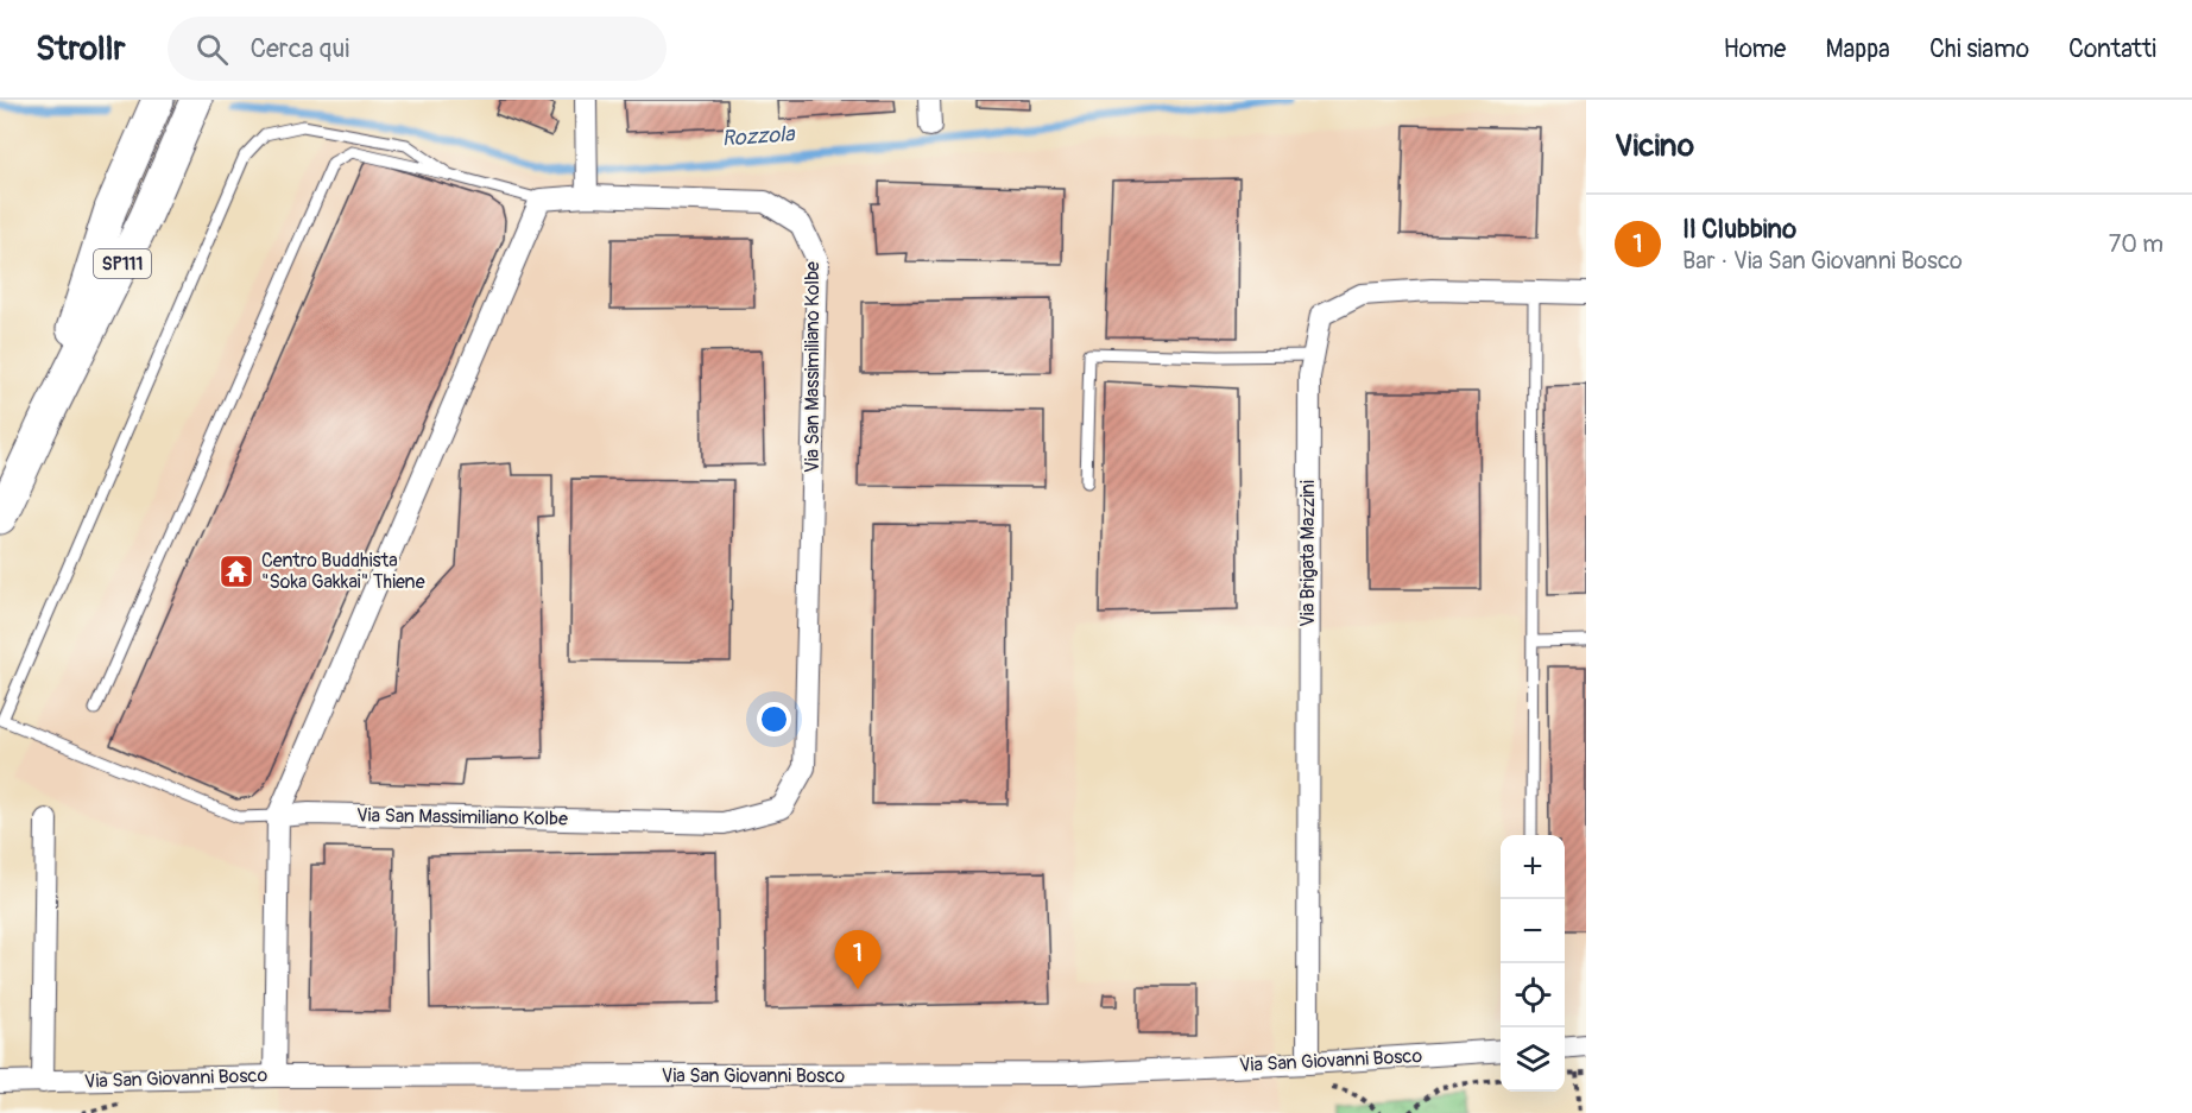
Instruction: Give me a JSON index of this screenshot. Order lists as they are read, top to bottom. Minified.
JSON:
{"streets":{"main road":["SP111"],"street":["Via San Massimiliano Kolbe","Via Brigata Mazzini","Via San Giovanni Bosco"]},"crossings":[["Via Brigata Mazzini","Via San Giovanni Bosco"]],"water":["Rozzola"],"places":{"temple":["Centro Buddhista \"Soka Gakkai\" Thiene"]},"page":{"header":"Strollr","search":"Cerca qui","nav":["Home","Mappa","Chi siamo","Contatti"],"heading":"Vicino","list":[{"mark":"1","name":"Il Clubbino","note":"Bar · Via San Giovanni Bosco","value":"70 m"}],"map_buttons":["+","−"],"pins":"1"}}
